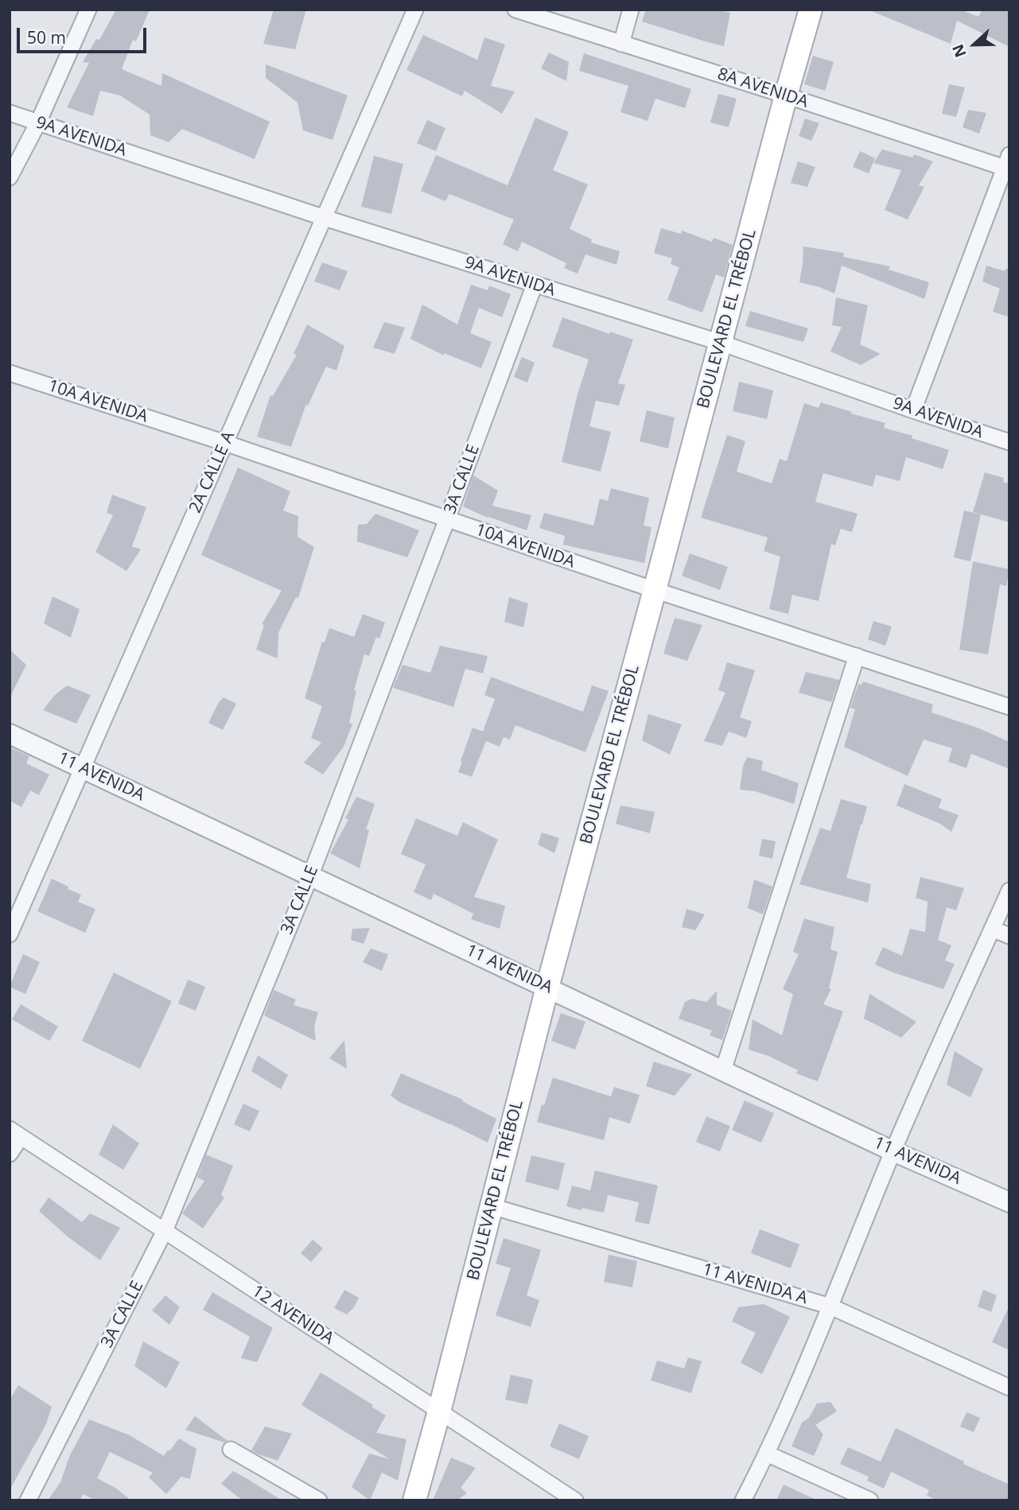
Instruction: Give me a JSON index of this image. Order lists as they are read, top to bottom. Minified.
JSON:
{"streets":{"main road":["BOULEVARD EL TRÉBOL"],"street":["8A AVENIDA","9A AVENIDA","10A AVENIDA","2A CALLE A","3A CALLE","11 AVENIDA","11 AVENIDA A","12 AVENIDA"]},"crossings":[["8A AVENIDA","BOULEVARD EL TRÉBOL"],["9A AVENIDA","BOULEVARD EL TRÉBOL"],["9A AVENIDA","2A CALLE A"],["9A AVENIDA","3A CALLE"],["BOULEVARD EL TRÉBOL","10A AVENIDA"],["BOULEVARD EL TRÉBOL","11 AVENIDA"],["BOULEVARD EL TRÉBOL","11 AVENIDA A"],["BOULEVARD EL TRÉBOL","12 AVENIDA"],["10A AVENIDA","2A CALLE A"],["10A AVENIDA","3A CALLE"],["2A CALLE A","11 AVENIDA"],["3A CALLE","11 AVENIDA"],["3A CALLE","12 AVENIDA"]],"scale_bar":"50 m","north":"left"}
